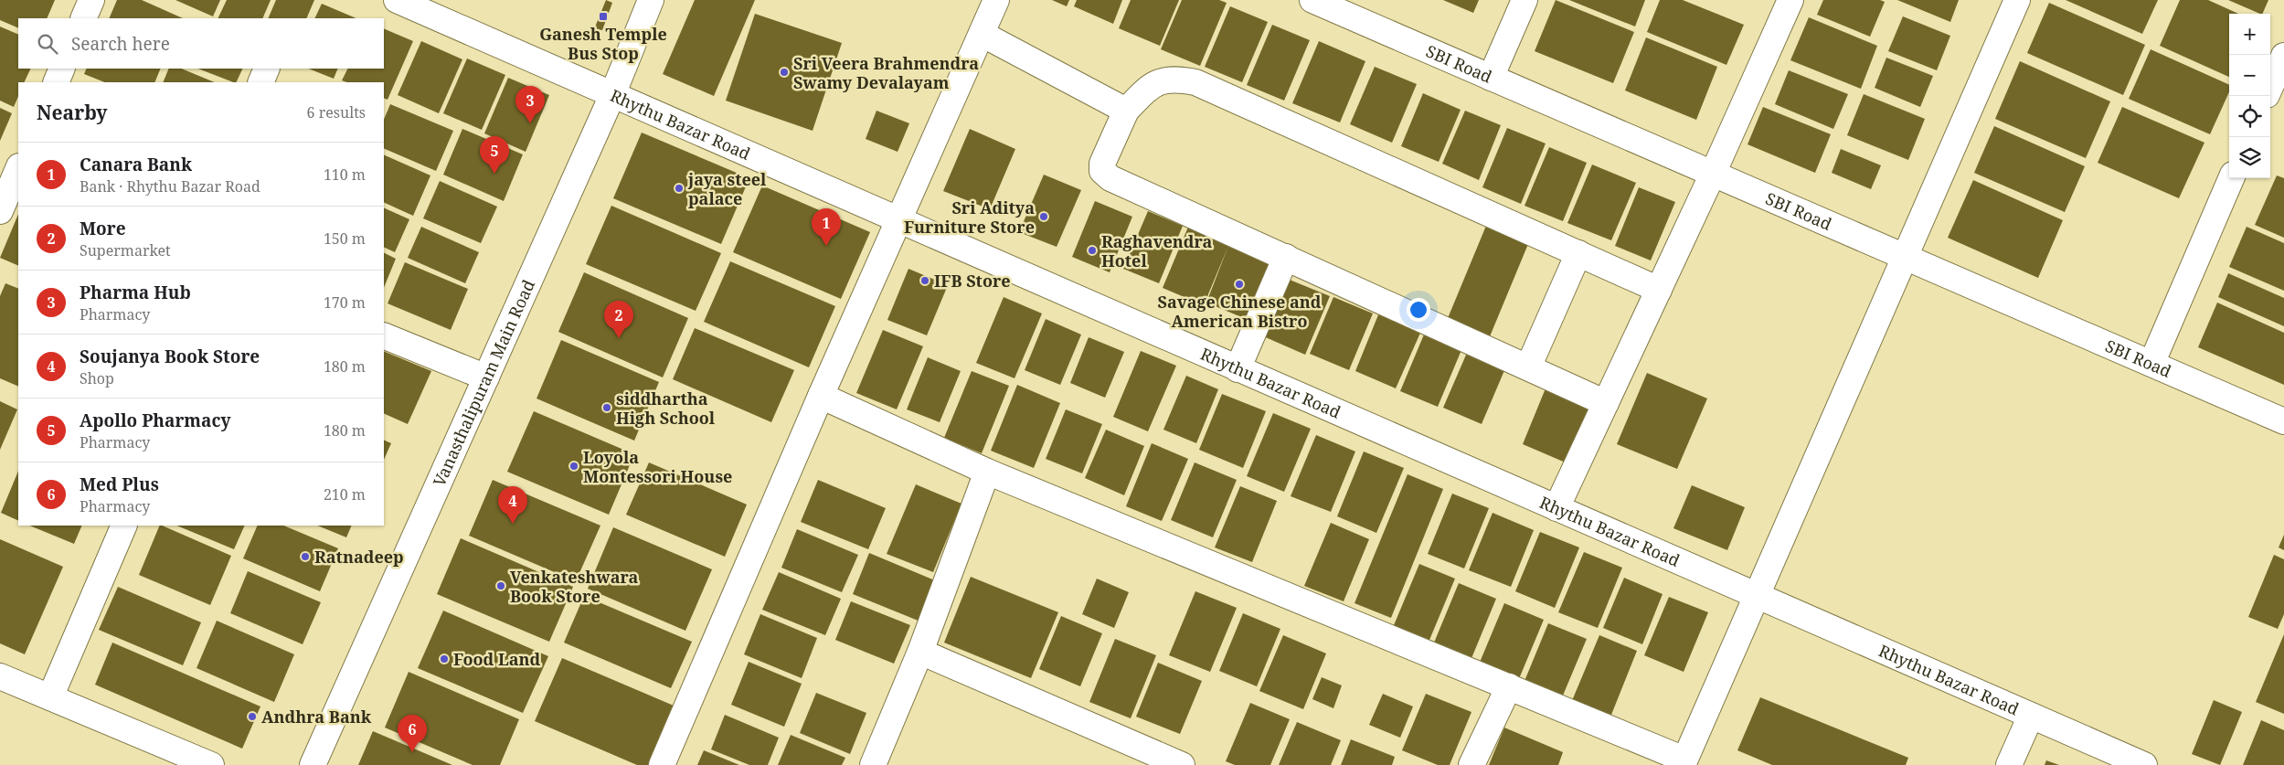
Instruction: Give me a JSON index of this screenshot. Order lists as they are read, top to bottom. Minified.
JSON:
{"streets":{"street":["SBI Road","Rhythu Bazar Road","Vanasthalipuram Main Road"]},"crossings":[["Rhythu Bazar Road","Vanasthalipuram Main Road"]],"places":{"transit":["Ganesh Temple Bus Stop"],"other":["Sri Veera Brahmendra Swamy Devalayam","jaya steel palace","Sri Aditya Furniture Store","Raghavendra Hotel","IFB Store","Savage Chinese and American Bistro","siddhartha High School","Loyola Montessori House","Ratnadeep","Venkateshwara Book Store","Food Land","Andhra Bank"]},"page":{"map_buttons":["+","−"],"search":"Search here","heading":["Nearby","6 results"],"pins":["3","5","1","2","4","6"],"list":[{"mark":"1","name":"Canara Bank","note":"Bank · Rhythu Bazar Road","value":"110 m"},{"mark":"2","name":"More","note":"Supermarket","value":"150 m"},{"mark":"3","name":"Pharma Hub","note":"Pharmacy","value":"170 m"},{"mark":"4","name":"Soujanya Book Store","note":"Shop","value":"180 m"},{"mark":"5","name":"Apollo Pharmacy","note":"Pharmacy","value":"180 m"},{"mark":"6","name":"Med Plus","note":"Pharmacy","value":"210 m"}]}}
